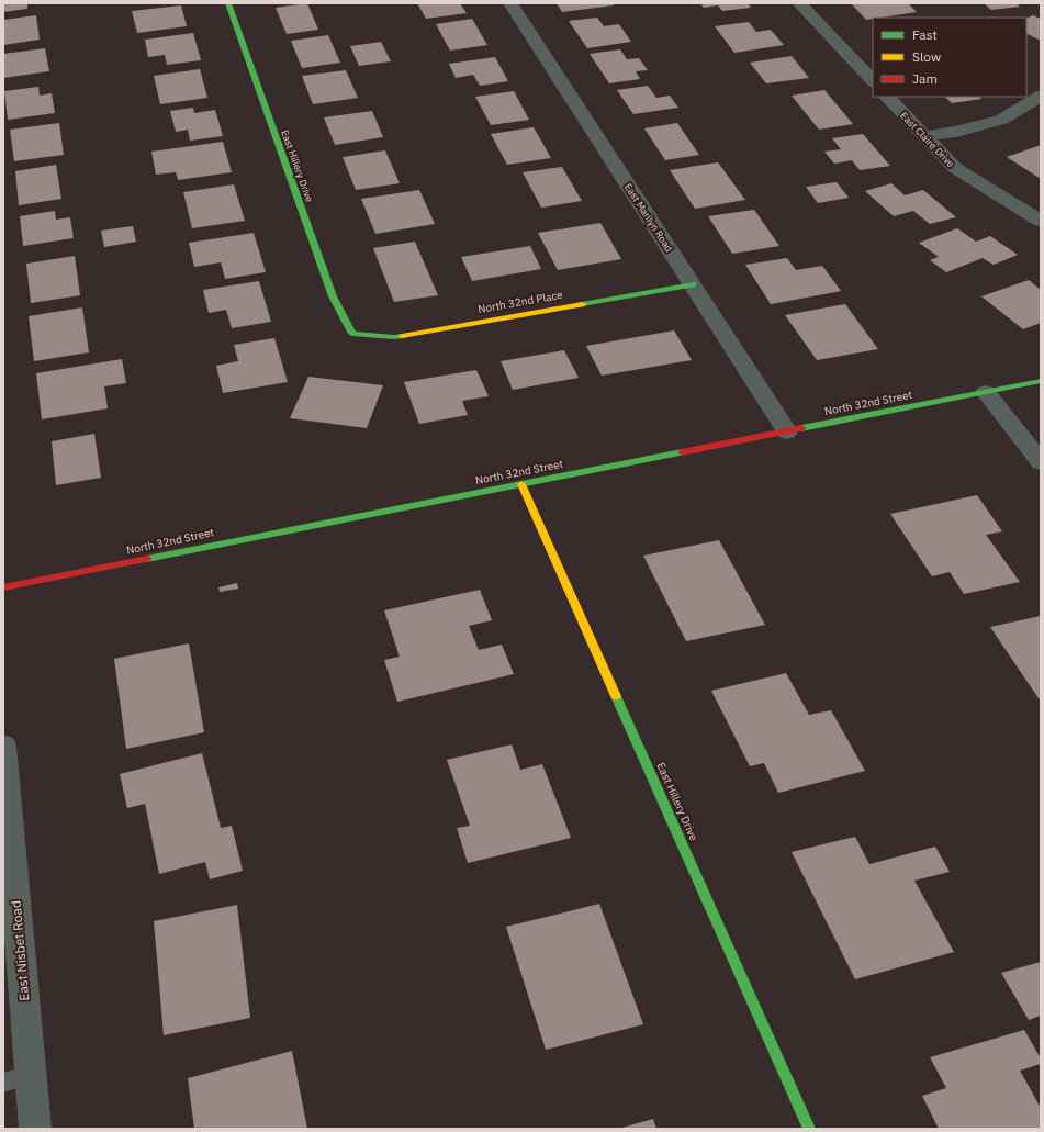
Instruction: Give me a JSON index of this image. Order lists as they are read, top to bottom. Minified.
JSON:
{"streets":{"street":["East Claire Drive","East Hillery Drive","East Marilyn Road","North 32nd Place","North 32nd Street","East Nisbet Road"]},"crossings":[["East Hillery Drive","North 32nd Place"],["East Hillery Drive","North 32nd Street"],["East Marilyn Road","North 32nd Place"],["East Marilyn Road","North 32nd Street"]],"legend":["Fast","Slow","Jam"]}
